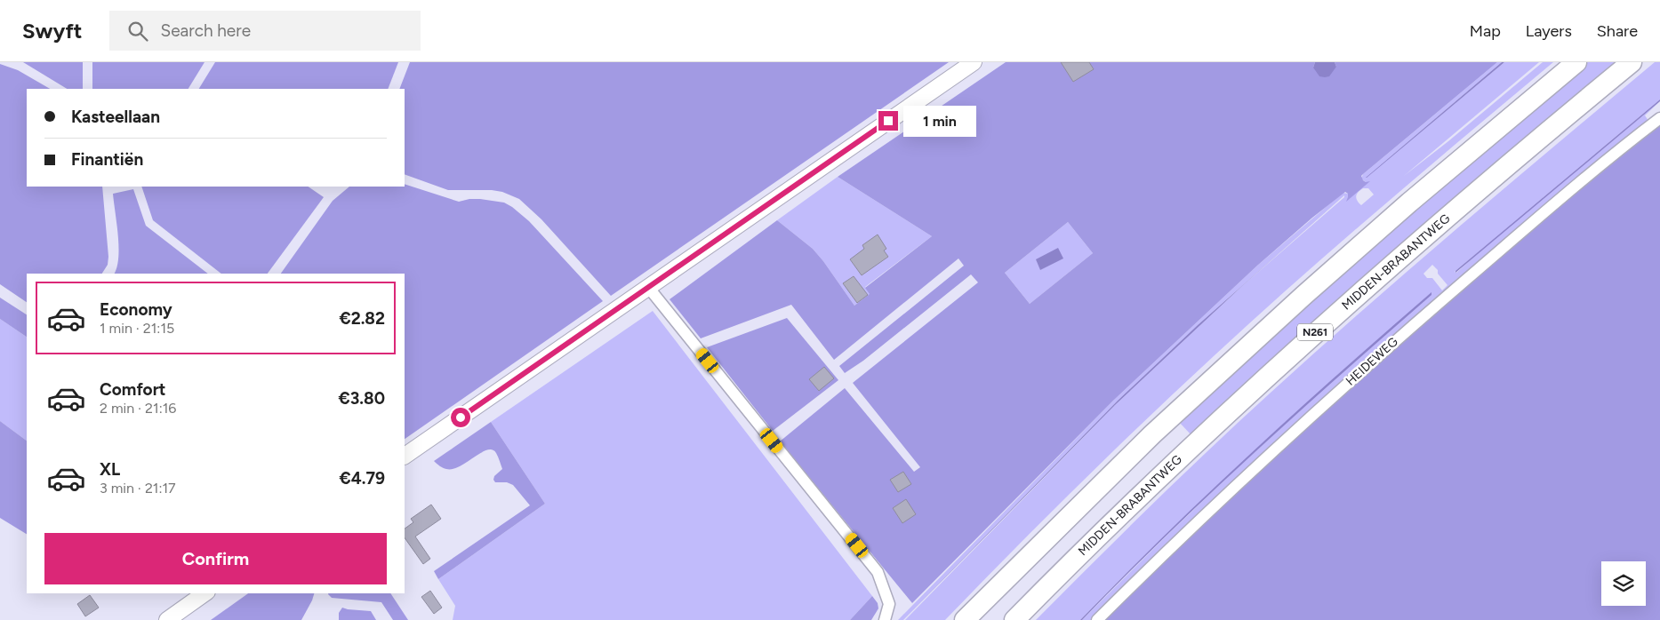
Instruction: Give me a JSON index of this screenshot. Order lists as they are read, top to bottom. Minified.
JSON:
{"streets":{"highway":["MIDDEN-BRABANTWEG","N261"],"street":["HEIDEWEG"]},"page":{"header":"Swyft","search":"Search here","nav":["Map","Layers","Share"],"banner":["Kasteellaan","Finantiën"],"bubble":"1 min","list":[{"name":"Economy","note":"1 min · 21:15","value":"€2.82"},{"name":"Comfort","note":"2 min · 21:16","value":"€3.80"},{"name":"XL","note":"3 min · 21:17","value":"€4.79"}],"buttons":"Confirm"}}
